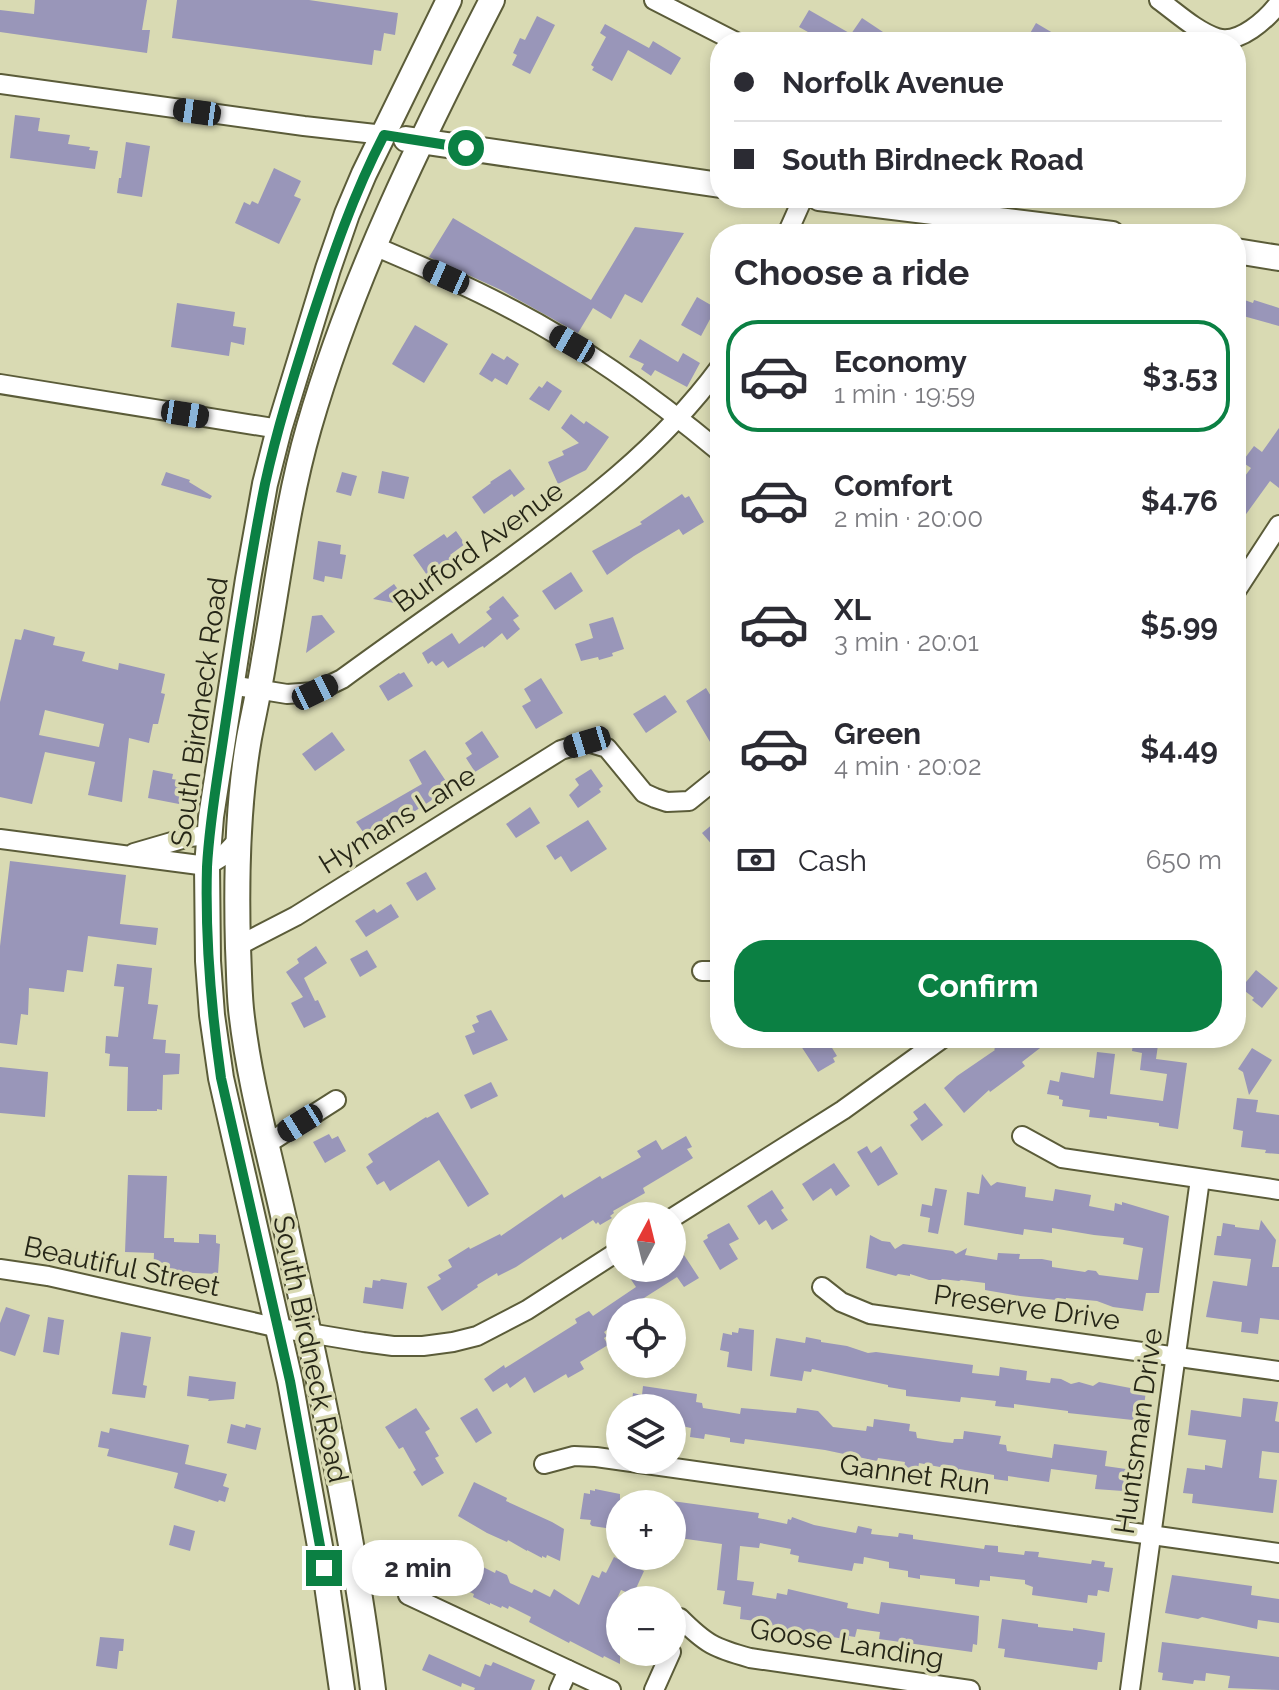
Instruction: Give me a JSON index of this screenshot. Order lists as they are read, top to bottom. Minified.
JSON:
{"streets":{"main road":["South Birdneck Road"],"street":["Burford Avenue","Hymans Lane","Beautiful Street","Preserve Drive","Huntsman Drive","Gannet Run","Goose Landing"]},"crossings":[["Burford Avenue","South Birdneck Road"],["South Birdneck Road","Hymans Lane"],["South Birdneck Road","Beautiful Street"],["Preserve Drive","Huntsman Drive"],["Huntsman Drive","Gannet Run"]],"north":"top","page":{"banner":["Norfolk Avenue","South Birdneck Road"],"heading":"Choose a ride","list":[{"name":"Economy","note":"1 min · 19:59","value":"$3.53"},{"name":"Comfort","note":"2 min · 20:00","value":"$4.76"},{"name":"XL","note":"3 min · 20:01","value":"$5.99"},{"name":"Green","note":"4 min · 20:02","value":"$4.49"}],"pay":["Cash","650 m"],"buttons":"Confirm","map_buttons":["+","−"],"bubble":"2 min"}}
